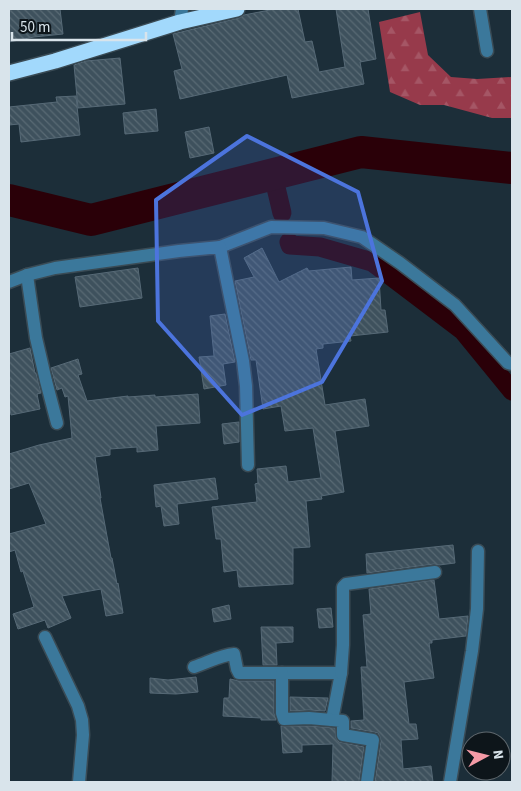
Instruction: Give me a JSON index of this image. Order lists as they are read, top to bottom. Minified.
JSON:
{"scale_bar":"50 m","north":"right"}
